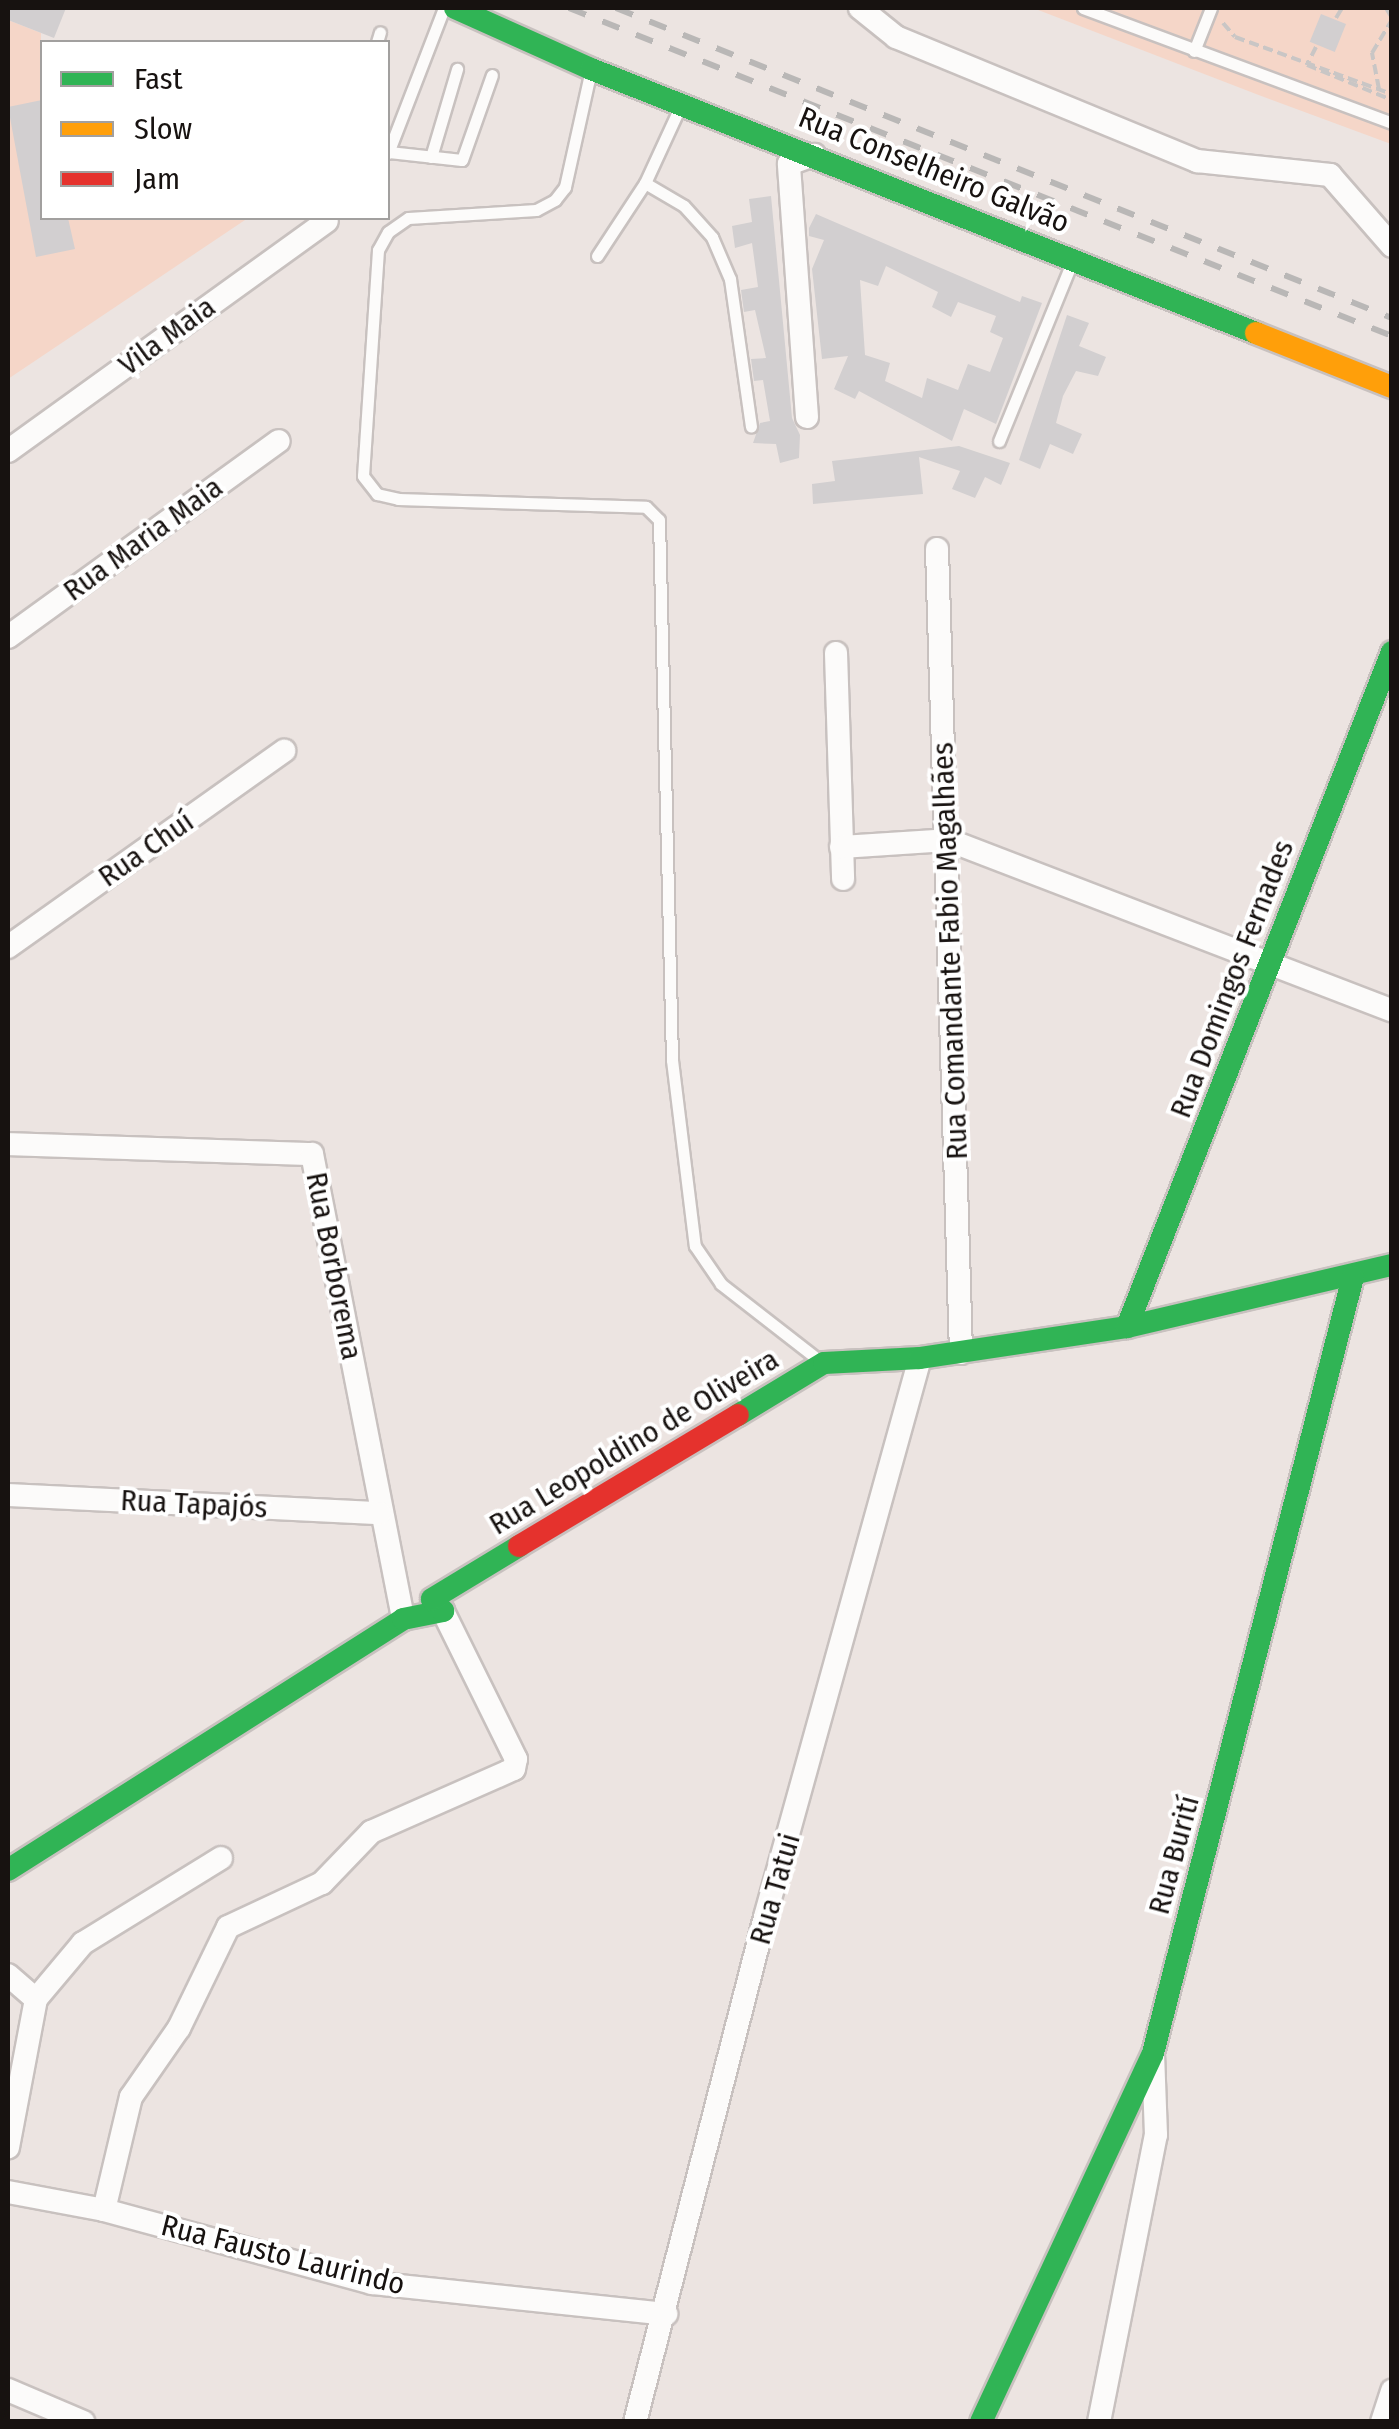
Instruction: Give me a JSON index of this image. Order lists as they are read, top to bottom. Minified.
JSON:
{"streets":{"main road":["Rua Conselheiro Galvão","Rua Domingos Fernades","Rua Leopoldino de Oliveira","Rua Burití"],"street":["Vila Maia","Rua Maria Maia","Rua Chuí","Rua Comandante Fabio Magalhães","Rua Borborema","Rua Tapajós","Rua Tatui","Rua Fausto Laurindo"]},"crossings":[["Rua Comandante Fabio Magalhães","Rua Leopoldino de Oliveira"],["Rua Domingos Fernades","Rua Leopoldino de Oliveira"],["Rua Borborema","Rua Tapajós"],["Rua Leopoldino de Oliveira","Rua Burití"],["Rua Leopoldino de Oliveira","Rua Tatui"],["Rua Tatui","Rua Fausto Laurindo"]],"legend":["Fast","Slow","Jam"]}
